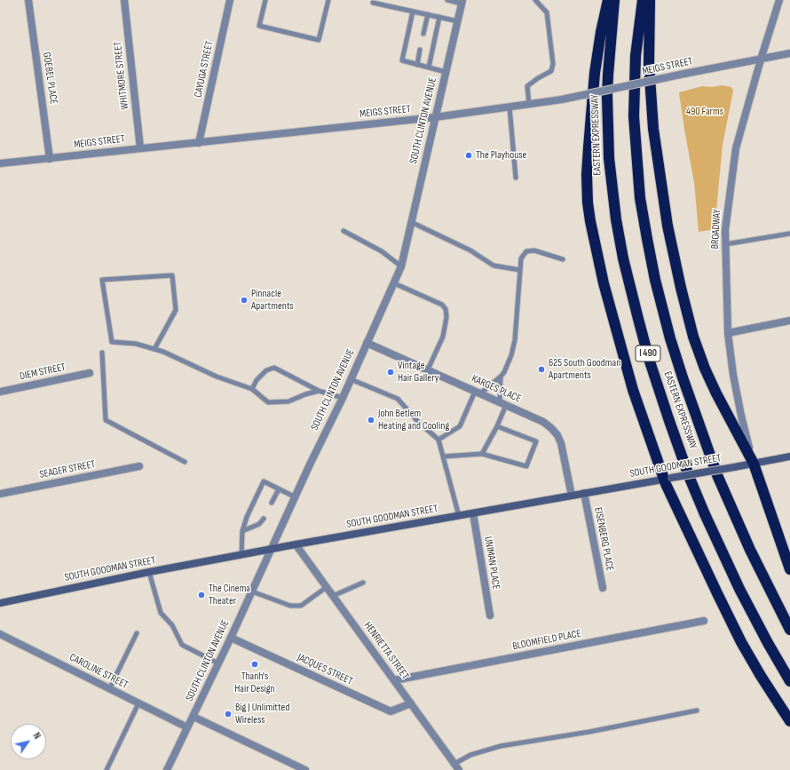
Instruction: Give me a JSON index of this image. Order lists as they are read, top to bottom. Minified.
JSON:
{"streets":{"highway":["EASTERN EXPRESSWAY","I 490"],"main road":["SOUTH GOODMAN STREET"],"street":["MEIGS STREET","CAYUGA STREET","WHITMORE STREET","GOEBEL PLACE","SOUTH CLINTON AVENUE","BROADWAY","DIEM STREET","KARGES PLACE","SEAGER STREET","EISENBERG PLACE","UNIMAN PLACE","BLOOMFIELD PLACE","HENRIETTA STREET","JACQUES STREET","CAROLINE STREET"]},"crossings":[["MEIGS STREET","CAYUGA STREET"],["MEIGS STREET","WHITMORE STREET"],["MEIGS STREET","GOEBEL PLACE"],["MEIGS STREET","SOUTH CLINTON AVENUE"],["MEIGS STREET","BROADWAY"],["SOUTH CLINTON AVENUE","KARGES PLACE"],["SOUTH CLINTON AVENUE","SOUTH GOODMAN STREET"],["SOUTH CLINTON AVENUE","JACQUES STREET"],["SOUTH CLINTON AVENUE","CAROLINE STREET"],["BROADWAY","SOUTH GOODMAN STREET"],["KARGES PLACE","SOUTH GOODMAN STREET"],["SOUTH GOODMAN STREET","EISENBERG PLACE"],["SOUTH GOODMAN STREET","UNIMAN PLACE"],["SOUTH GOODMAN STREET","HENRIETTA STREET"],["BLOOMFIELD PLACE","HENRIETTA STREET"],["HENRIETTA STREET","JACQUES STREET"]],"parks":["490 Farms"],"places":["The Playhouse","Pinnacle Apartments","625 South Goodman Apartments","Vintage Hair Gallery","John Betlem Heating and Cooling","The Cinema Theater","Thanh's Hair Design","Big J Unlimitted Wireless"],"north":"top right"}
